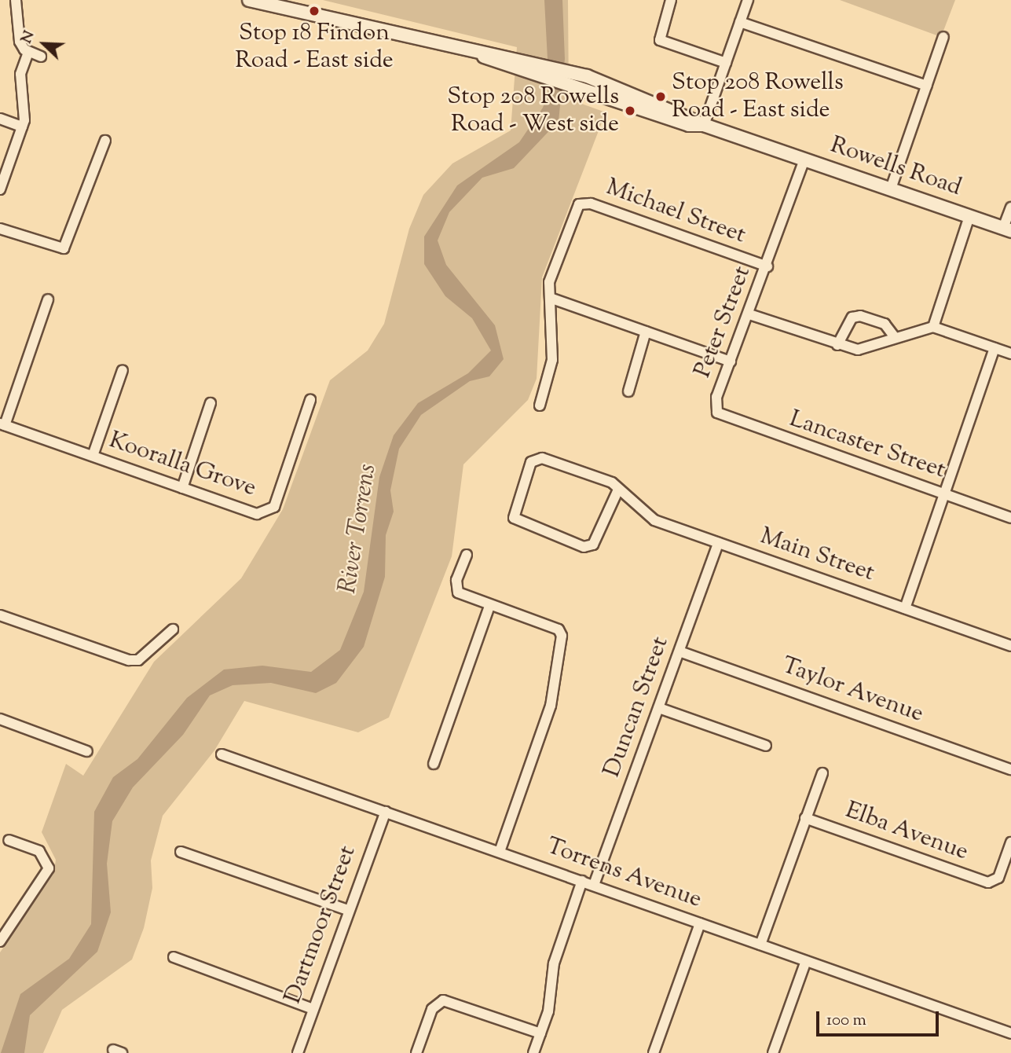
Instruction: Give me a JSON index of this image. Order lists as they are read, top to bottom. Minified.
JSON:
{"streets":{"main road":["Rowells Road"],"street":["Michael Street","Peter Street","Lancaster Street","Kooralla Grove","Main Street","Taylor Avenue","Duncan Street","Elba Avenue","Torrens Avenue","Dartmoor Street"]},"crossings":[["Rowells Road","Peter Street"],["Michael Street","Peter Street"],["Peter Street","Lancaster Street"],["Main Street","Duncan Street"],["Taylor Avenue","Duncan Street"],["Duncan Street","Torrens Avenue"],["Torrens Avenue","Dartmoor Street"]],"water":["River Torrens"],"places":["Stop 18 Findon Road - East side","Stop 208 Rowells Road - East side","Stop 208 Rowells Road - West side"],"scale_bar":"100 m","north":"top left"}
